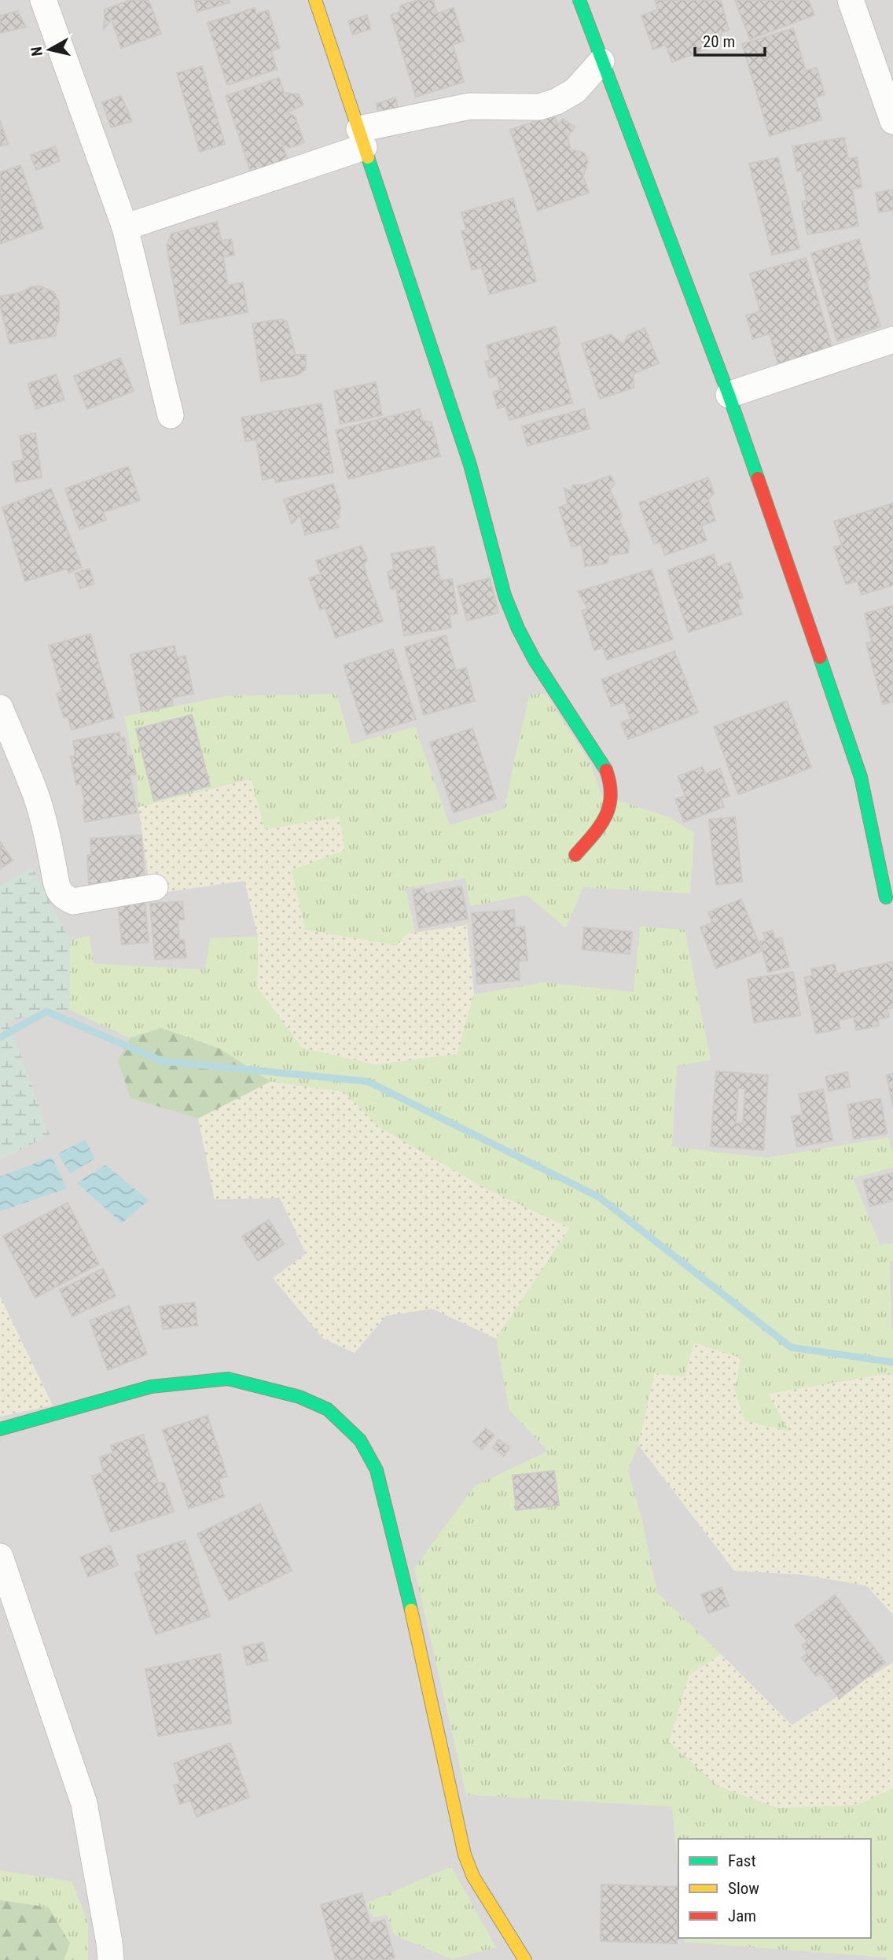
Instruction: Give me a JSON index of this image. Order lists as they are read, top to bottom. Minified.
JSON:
{"legend":["Fast","Slow","Jam"],"scale_bar":"20 m","north":"left"}
